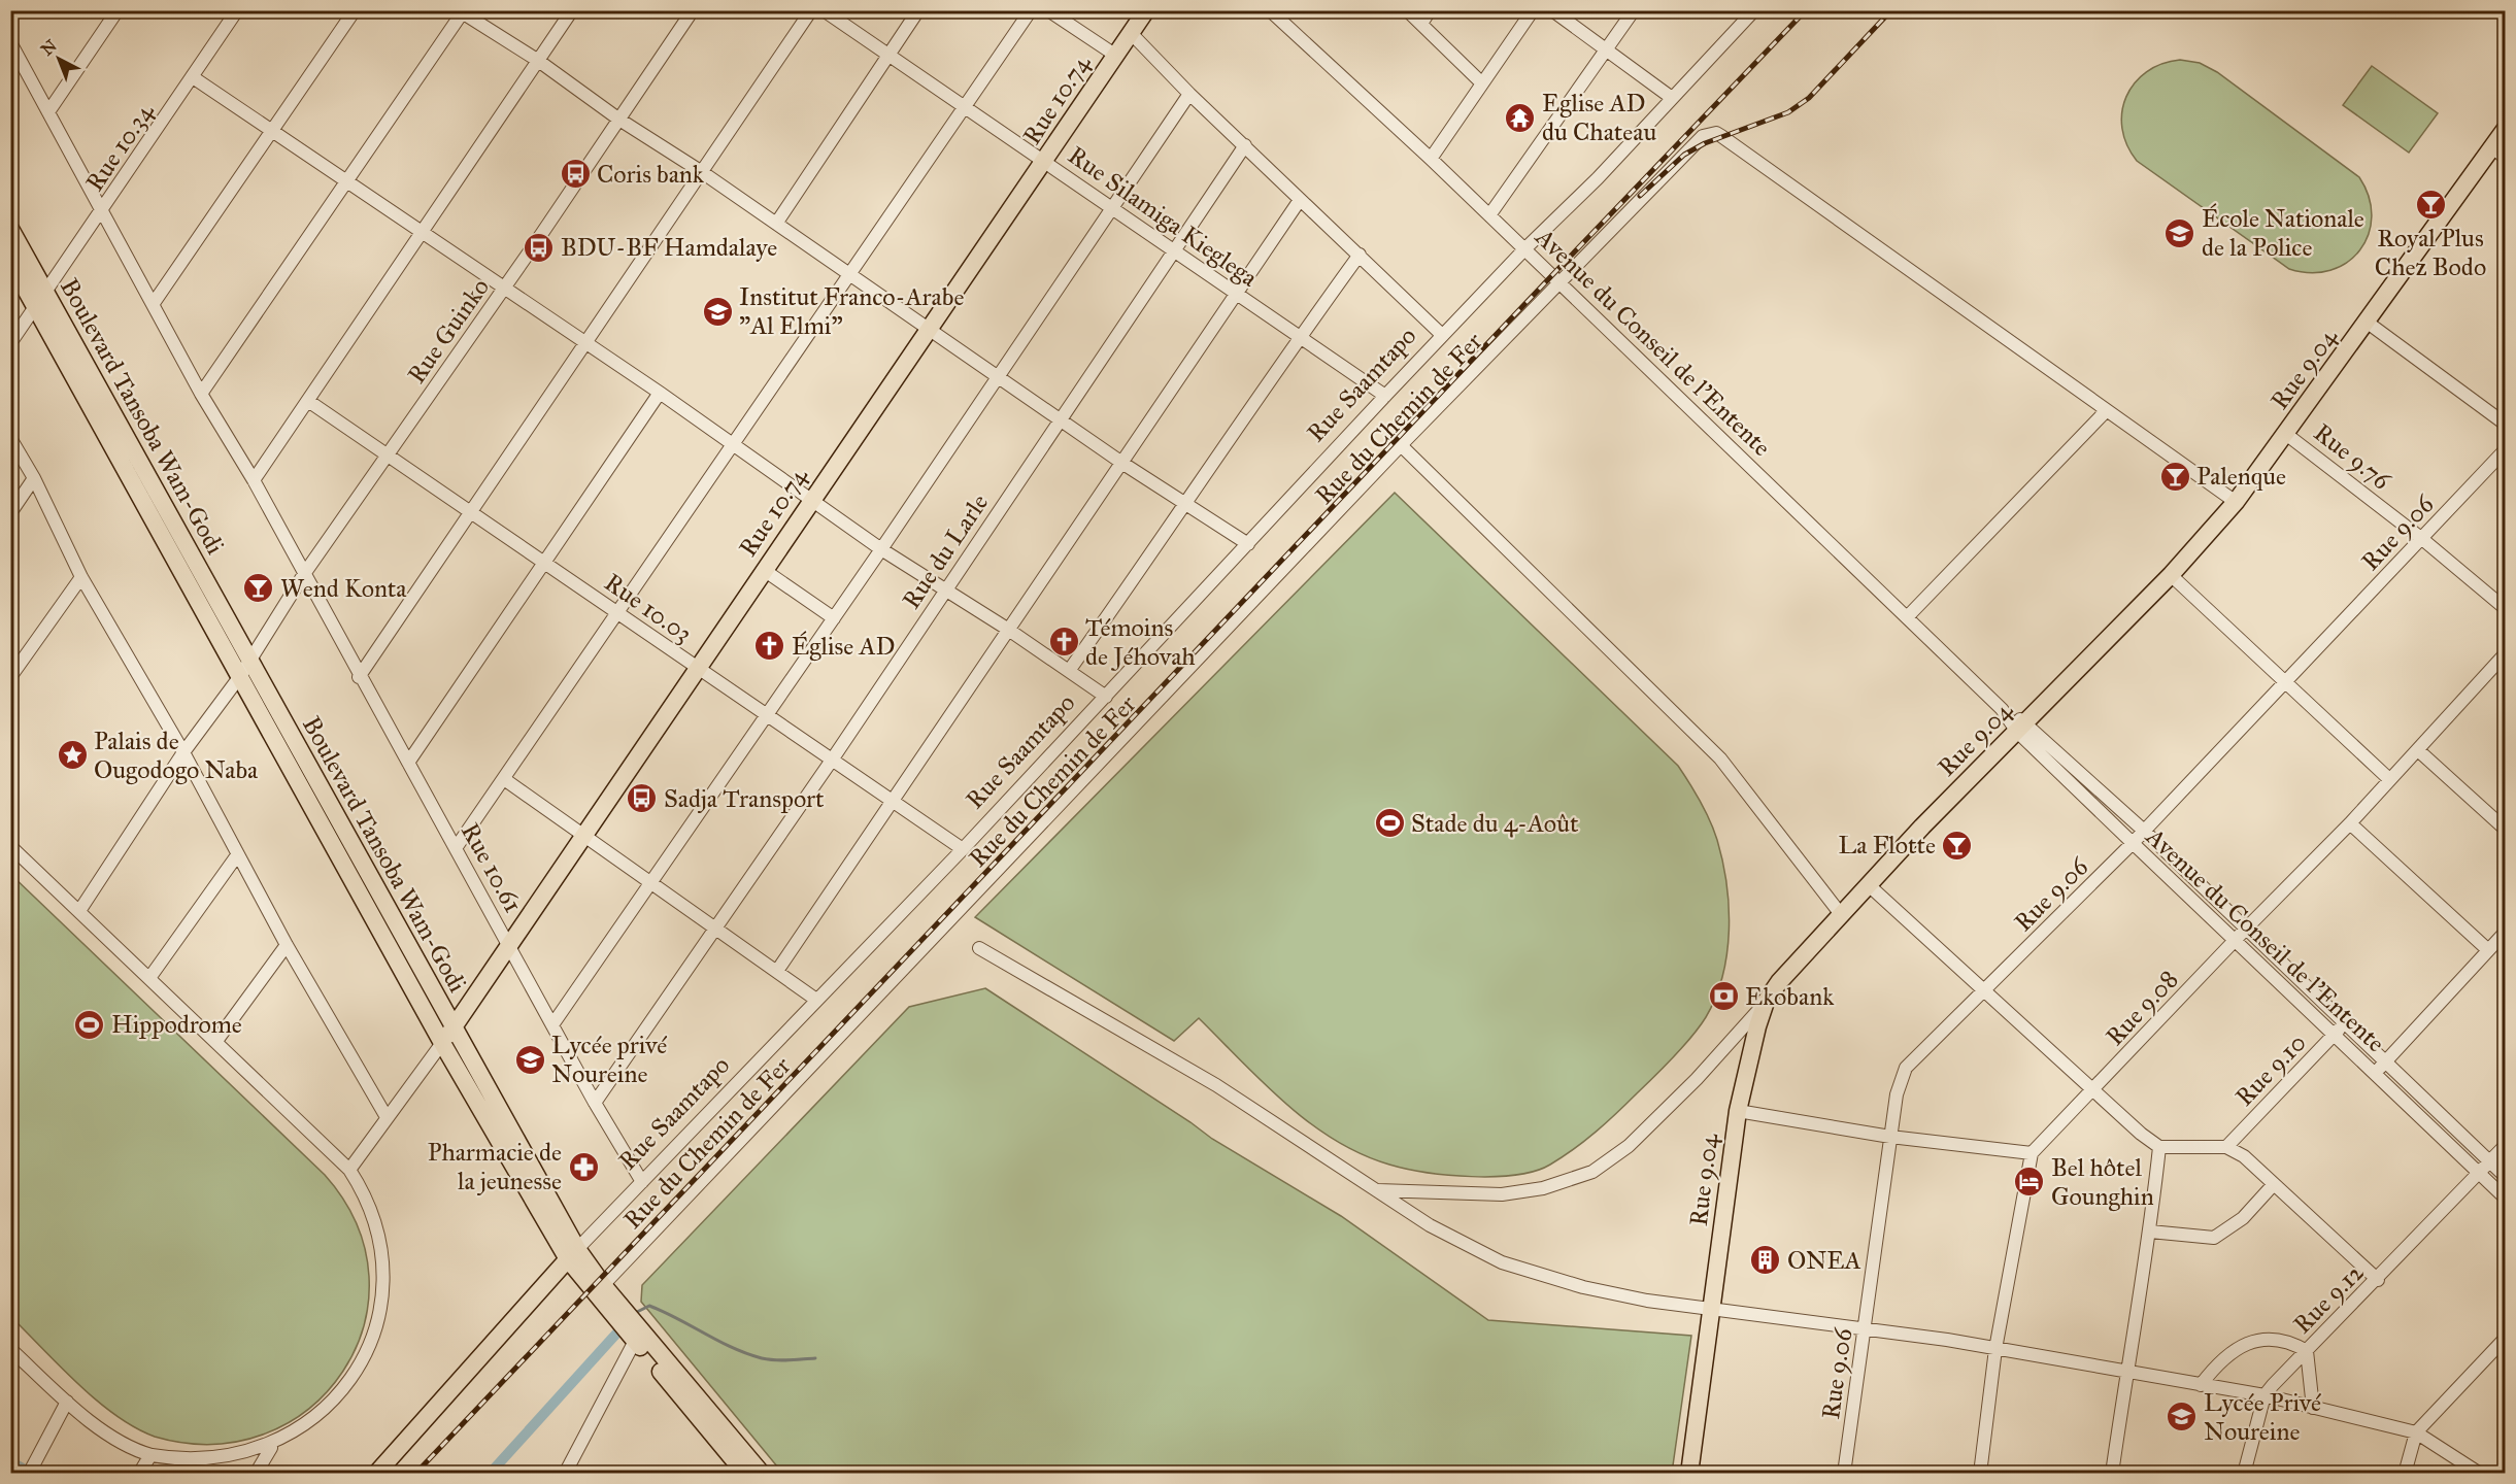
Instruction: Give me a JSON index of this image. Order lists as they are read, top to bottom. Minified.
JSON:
{"streets":{"main road":["Rue 10.74","Rue 9.04","Rue Saamtapo","Boulevard Tansoba Wam-Godi"],"street":["Rue 10.34","Rue Silamiga Kieglega","Rue Guinko","Avenue du Conseil de l'Entente","Rue du Chemin de Fer","Rue 9.76","Rue 9.06","Rue du Larle","Rue 10.03","Rue 10.61","Rue 9.08","Rue 9.10","Rue 9.12"]},"crossings":[["Rue 10.74","Rue Silamiga Kieglega"],["Rue 10.74","Boulevard Tansoba Wam-Godi"],["Rue 10.74","Rue 10.03"],["Rue 10.74","Rue 10.61"],["Rue 10.34","Boulevard Tansoba Wam-Godi"],["Rue 10.34","Rue 10.61"],["Rue Silamiga Kieglega","Rue Saamtapo"],["Rue Silamiga Kieglega","Rue du Larle"],["Rue Guinko","Boulevard Tansoba Wam-Godi"],["Rue Guinko","Rue 10.03"],["Rue Guinko","Rue 10.61"],["Avenue du Conseil de l'Entente","Rue 9.04"],["Avenue du Conseil de l'Entente","Rue Saamtapo"],["Avenue du Conseil de l'Entente","Rue du Chemin de Fer"],["Avenue du Conseil de l'Entente","Rue 9.06"],["Avenue du Conseil de l'Entente","Rue 9.08"],["Avenue du Conseil de l'Entente","Rue 9.10"],["Avenue du Conseil de l'Entente","Rue 9.12"],["Rue 9.04","Rue 9.76"],["Rue Saamtapo","Boulevard Tansoba Wam-Godi"],["Rue Saamtapo","Rue 10.03"],["Rue Saamtapo","Rue 10.61"],["Boulevard Tansoba Wam-Godi","Rue du Chemin de Fer"],["Rue 9.76","Rue 9.06"],["Rue du Larle","Rue 10.03"],["Rue du Larle","Rue 10.61"]],"places":{"temple":["Eglise AD du Chateau"],"bus stop":["Coris bank","BDU-BF Hamdalaye","Sadja Transport"],"bar":["Royal Plus Chez Bodo","Palenque","Wend Konta","La Flotte"],"school or university":["École Nationale de la Police","Institut Franco-Arabe \"Al Elmi\"","Lycée privé Noureine","Lycée Privé Noureine"],"church":["Témoins de Jéhovah","Église AD"],"place":["Palais de Ougodogo Naba"],"sports":["Stade du 4-Août","Hippodrome"],"bank":["Ekobank"],"pharmacy":["Pharmacie de la jeunesse"],"hotel":["Bel hôtel Gounghin"],"building":["ONEA"]},"north":"top left"}
